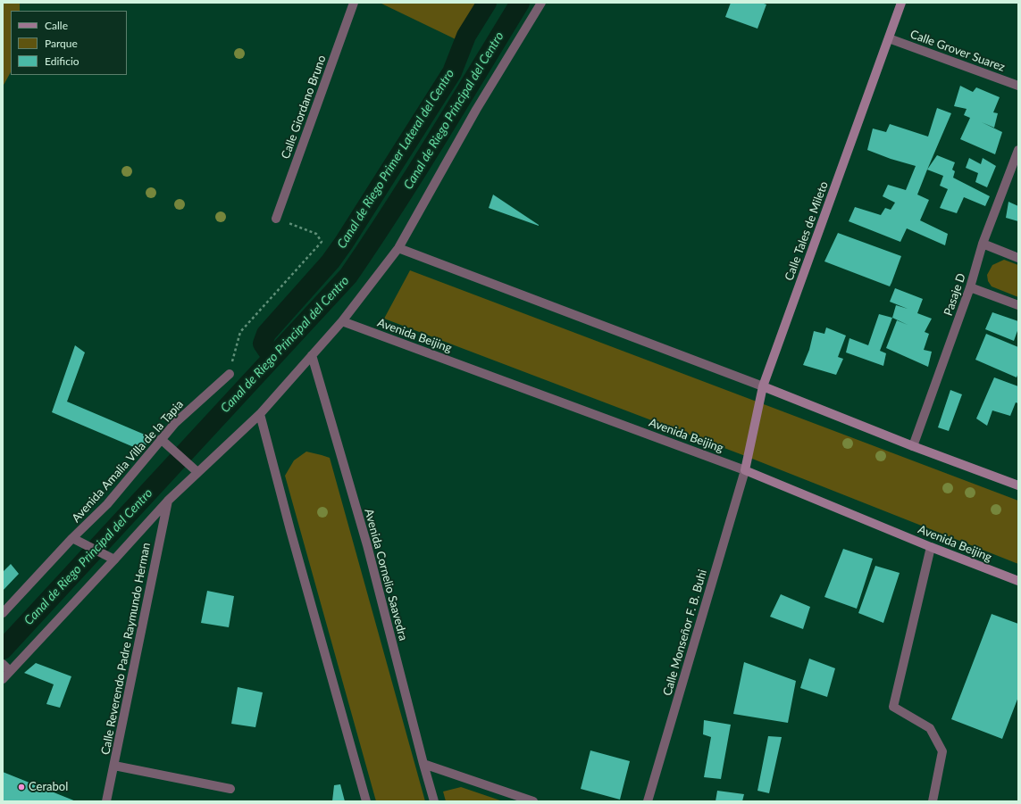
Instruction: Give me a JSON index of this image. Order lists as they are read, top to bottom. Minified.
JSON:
{"streets":{"street":["Calle Grover Suarez","Calle Giordano Bruno","Calle Tales de Mileto","Pasaje D","Avenida Beijing","Avenida Amalia Villa de la Tapia","Avenida Cornelio Saavedra","Calle Monseñor F. B. Buhi","Calle Reverendo Padre Raymundo Herman"]},"crossings":[["Calle Grover Suarez","Calle Tales de Mileto"],["Calle Tales de Mileto","Avenida Beijing"],["Calle Tales de Mileto","Calle Monseñor F. B. Buhi"],["Avenida Beijing","Calle Monseñor F. B. Buhi"]],"water":["Canal de Riego Principal del Centro","Canal de Riego Primer Lateral del Centro"],"places":["Cerabol"],"legend":["Calle","Parque","Edificio"]}
